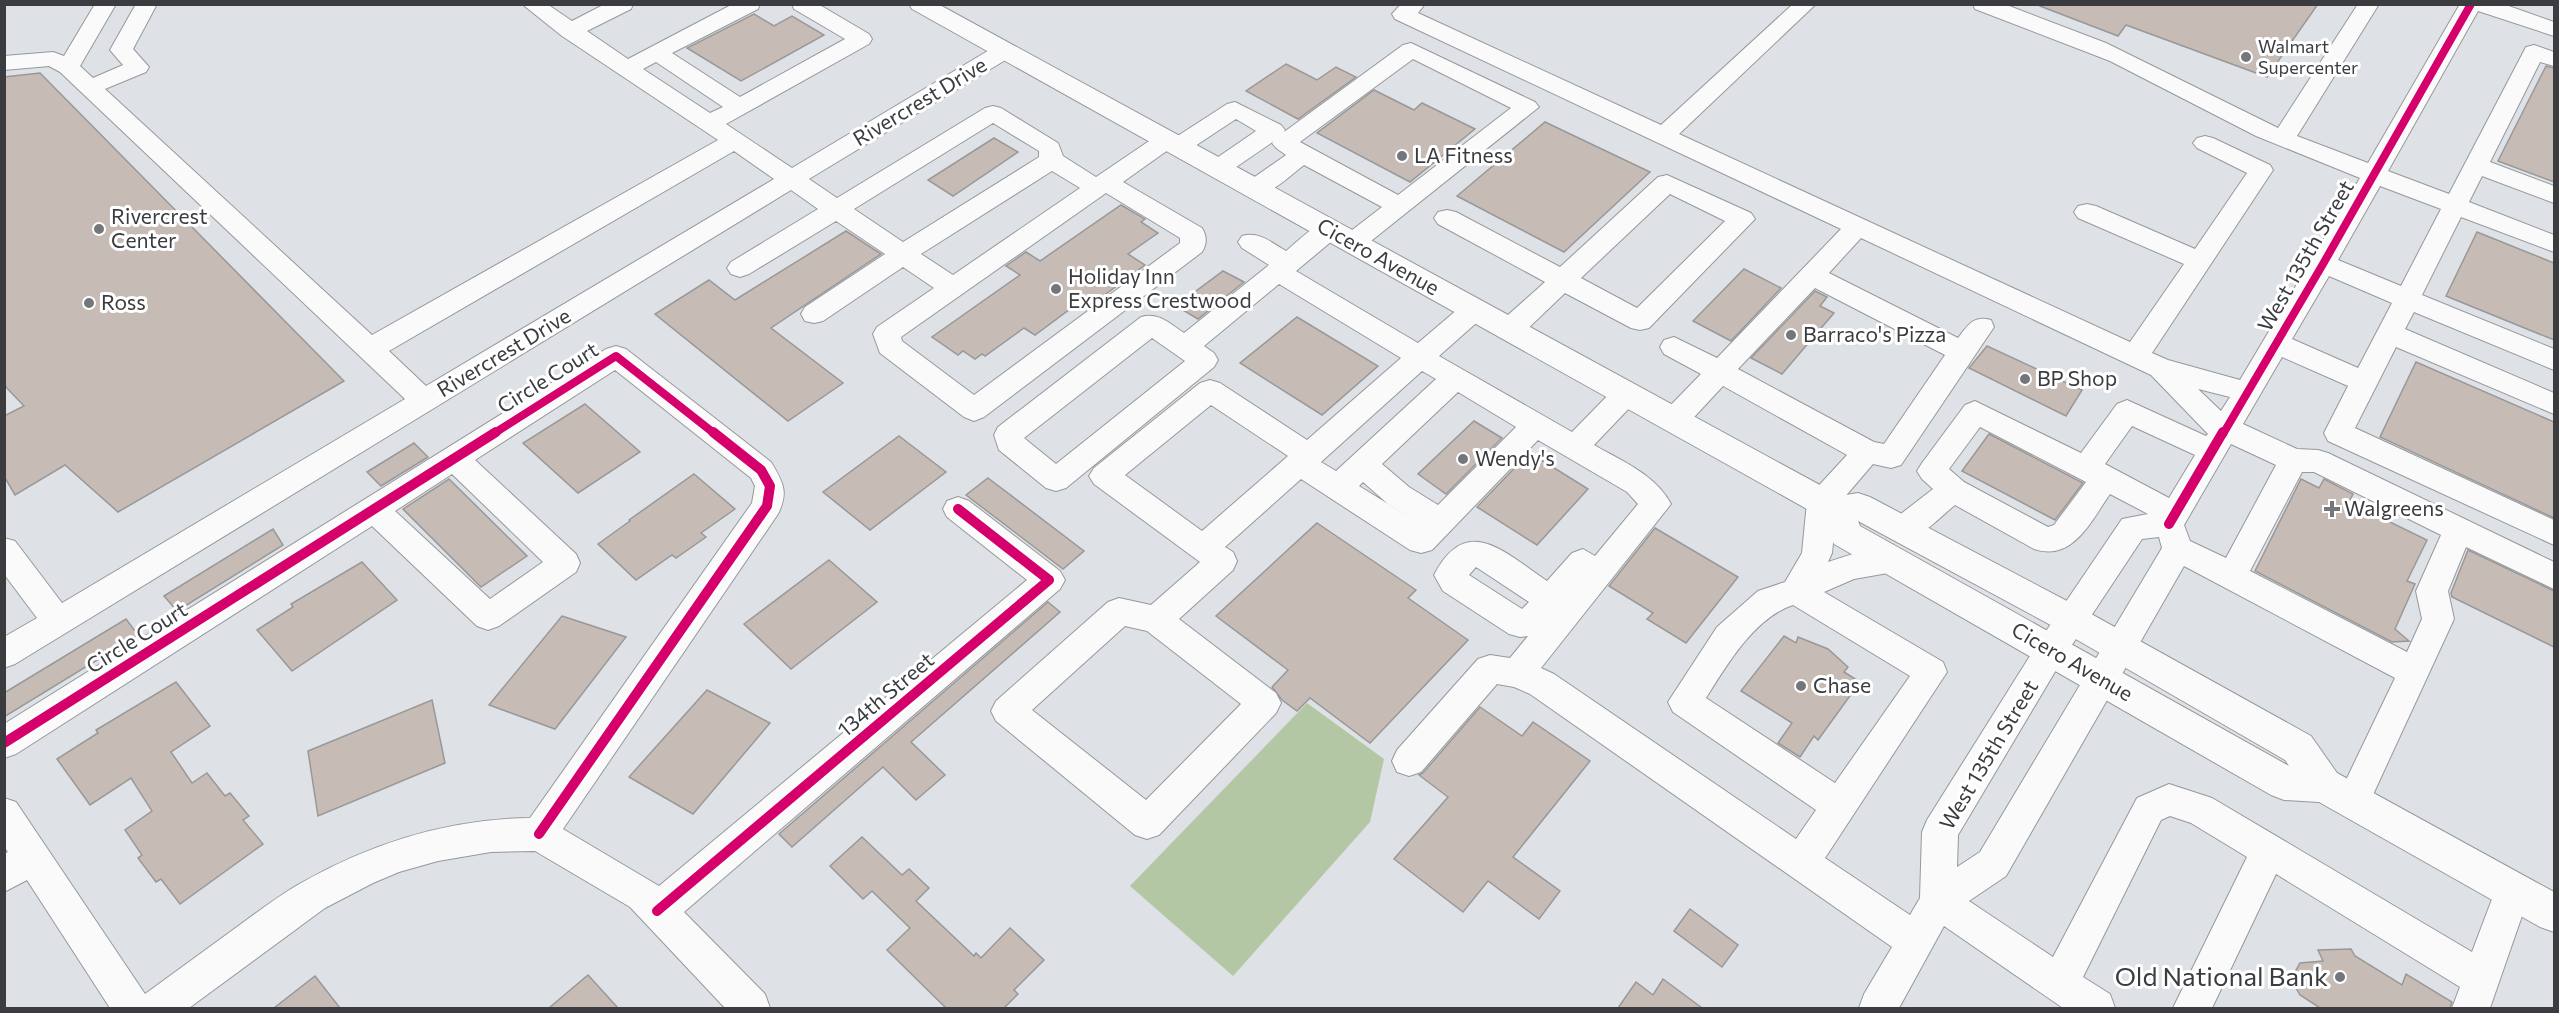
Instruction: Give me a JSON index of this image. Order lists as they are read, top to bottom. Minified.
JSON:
{"streets":{"main road":["Cicero Avenue"],"street":["Rivercrest Drive","West 135th Street","Circle Court","134th Street"]},"crossings":[["Rivercrest Drive","Cicero Avenue"],["West 135th Street","Cicero Avenue"]],"places":{"other":["Walmart Supercenter","LA Fitness","Rivercrest Center","Holiday Inn Express Crestwood","Ross","Barraco's Pizza","BP Shop","Wendy's","Chase","Old National Bank"],"health":["Walgreens"]}}
